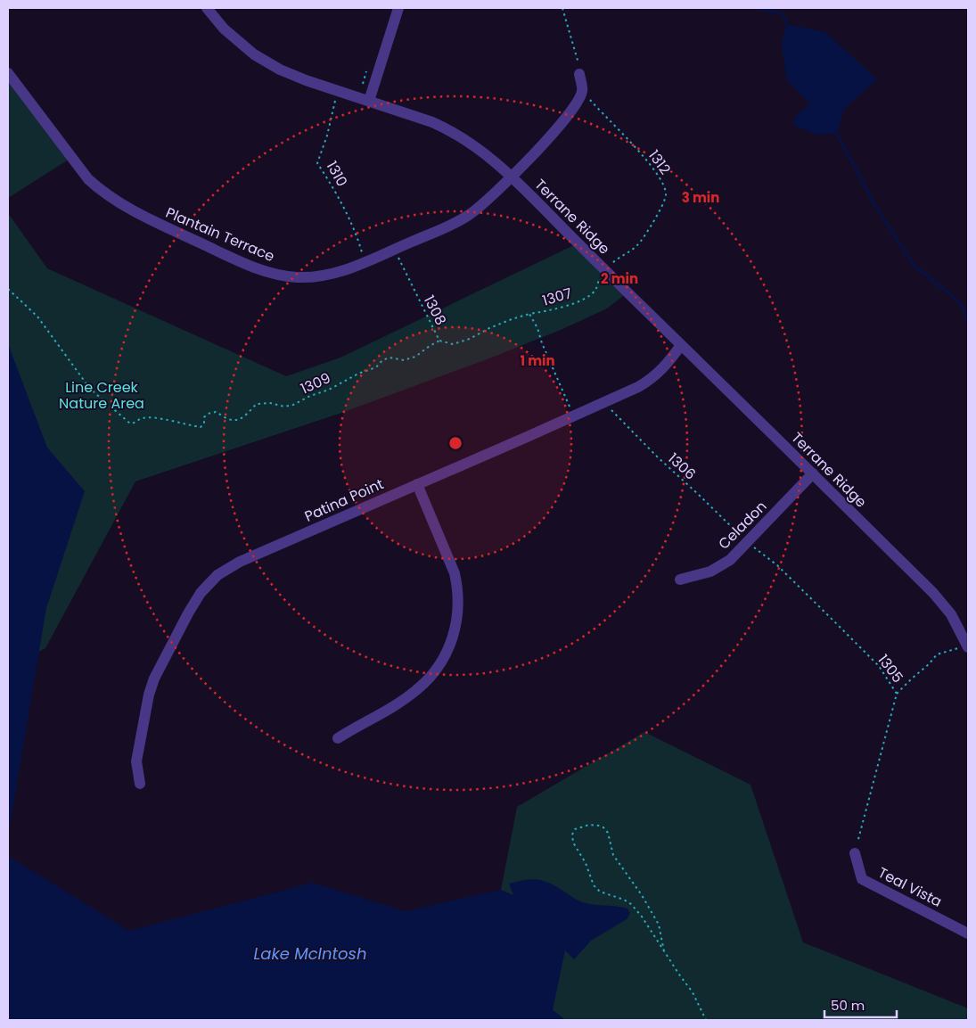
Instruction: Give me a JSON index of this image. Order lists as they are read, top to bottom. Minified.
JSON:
{"streets":{"street":["Terrane Ridge","Plantain Terrace","Patina Point","Celadon","Teal Vista"],"path":["1312","1310","1307","1308","1309","1306","1305"]},"crossings":[["1312","Terrane Ridge"],["1312","Plantain Terrace"],["1312","1307"],["1310","Terrane Ridge"],["1310","Plantain Terrace"],["Terrane Ridge","Plantain Terrace"],["Terrane Ridge","1307"],["Terrane Ridge","Patina Point"],["Terrane Ridge","Celadon"],["Plantain Terrace","1308"],["1307","1308"],["1307","Patina Point"],["1308","1309"],["1306","Patina Point"],["1306","Celadon"],["1306","1305"],["Celadon","1305"],["1305","Teal Vista"]],"water":["Lake McIntosh"],"parks":["Line Creek Nature Area"],"scale_bar":"50 m","rings":["3 min","2 min","1 min"]}
